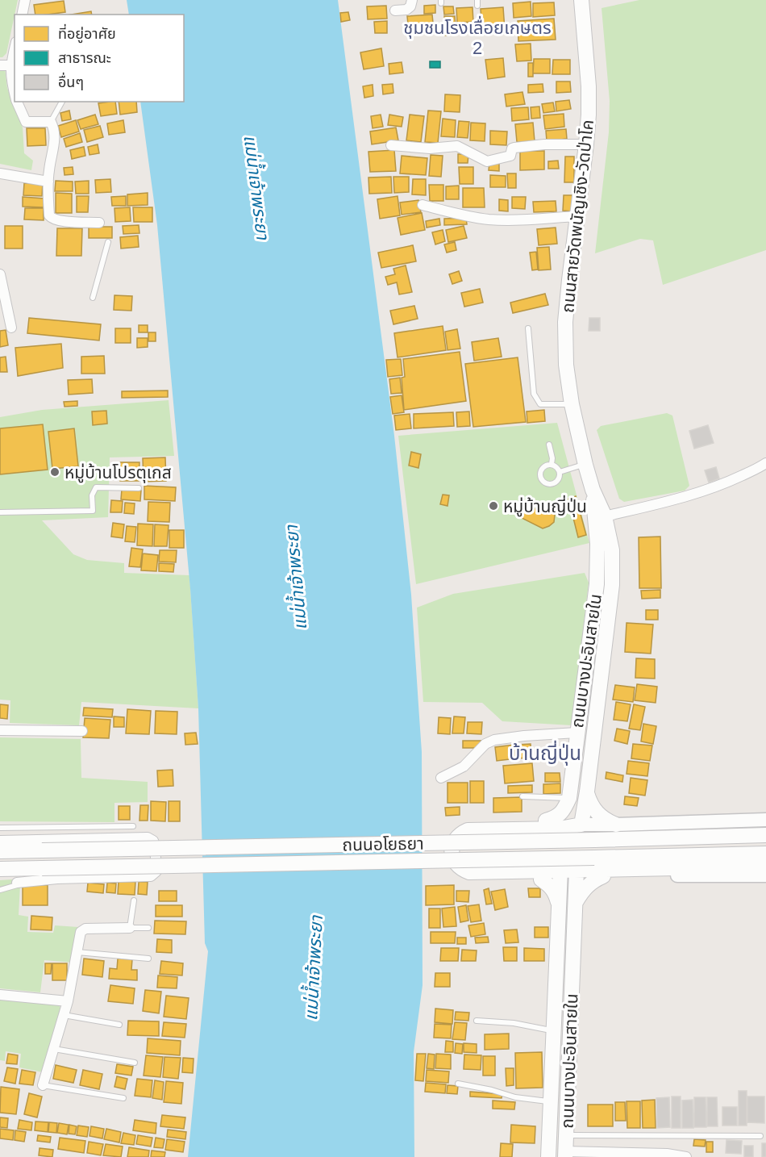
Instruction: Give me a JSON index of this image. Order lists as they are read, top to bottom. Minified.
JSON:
{"streets":{"main road":["ถนนสายวัดพนัญเชิง-วัดป่าโค","ถนนบางปะอินสายใน","ถนนอโยธยา"]},"crossings":[["ถนนสายวัดพนัญเชิง-วัดป่าโค","ถนนบางปะอินสายใน"]],"districts":["ชุมชนโรงเลื่อยเกษตร 2","บ้านญี่ปุ่น"],"water":["แม่น้ำเจ้าพระยา"],"places":["หมู่บ้านโปรตุเกส","หมู่บ้านญี่ปุ่น"],"legend":["ที่อยู่อาศัย","สาธารณะ","อื่นๆ"]}
